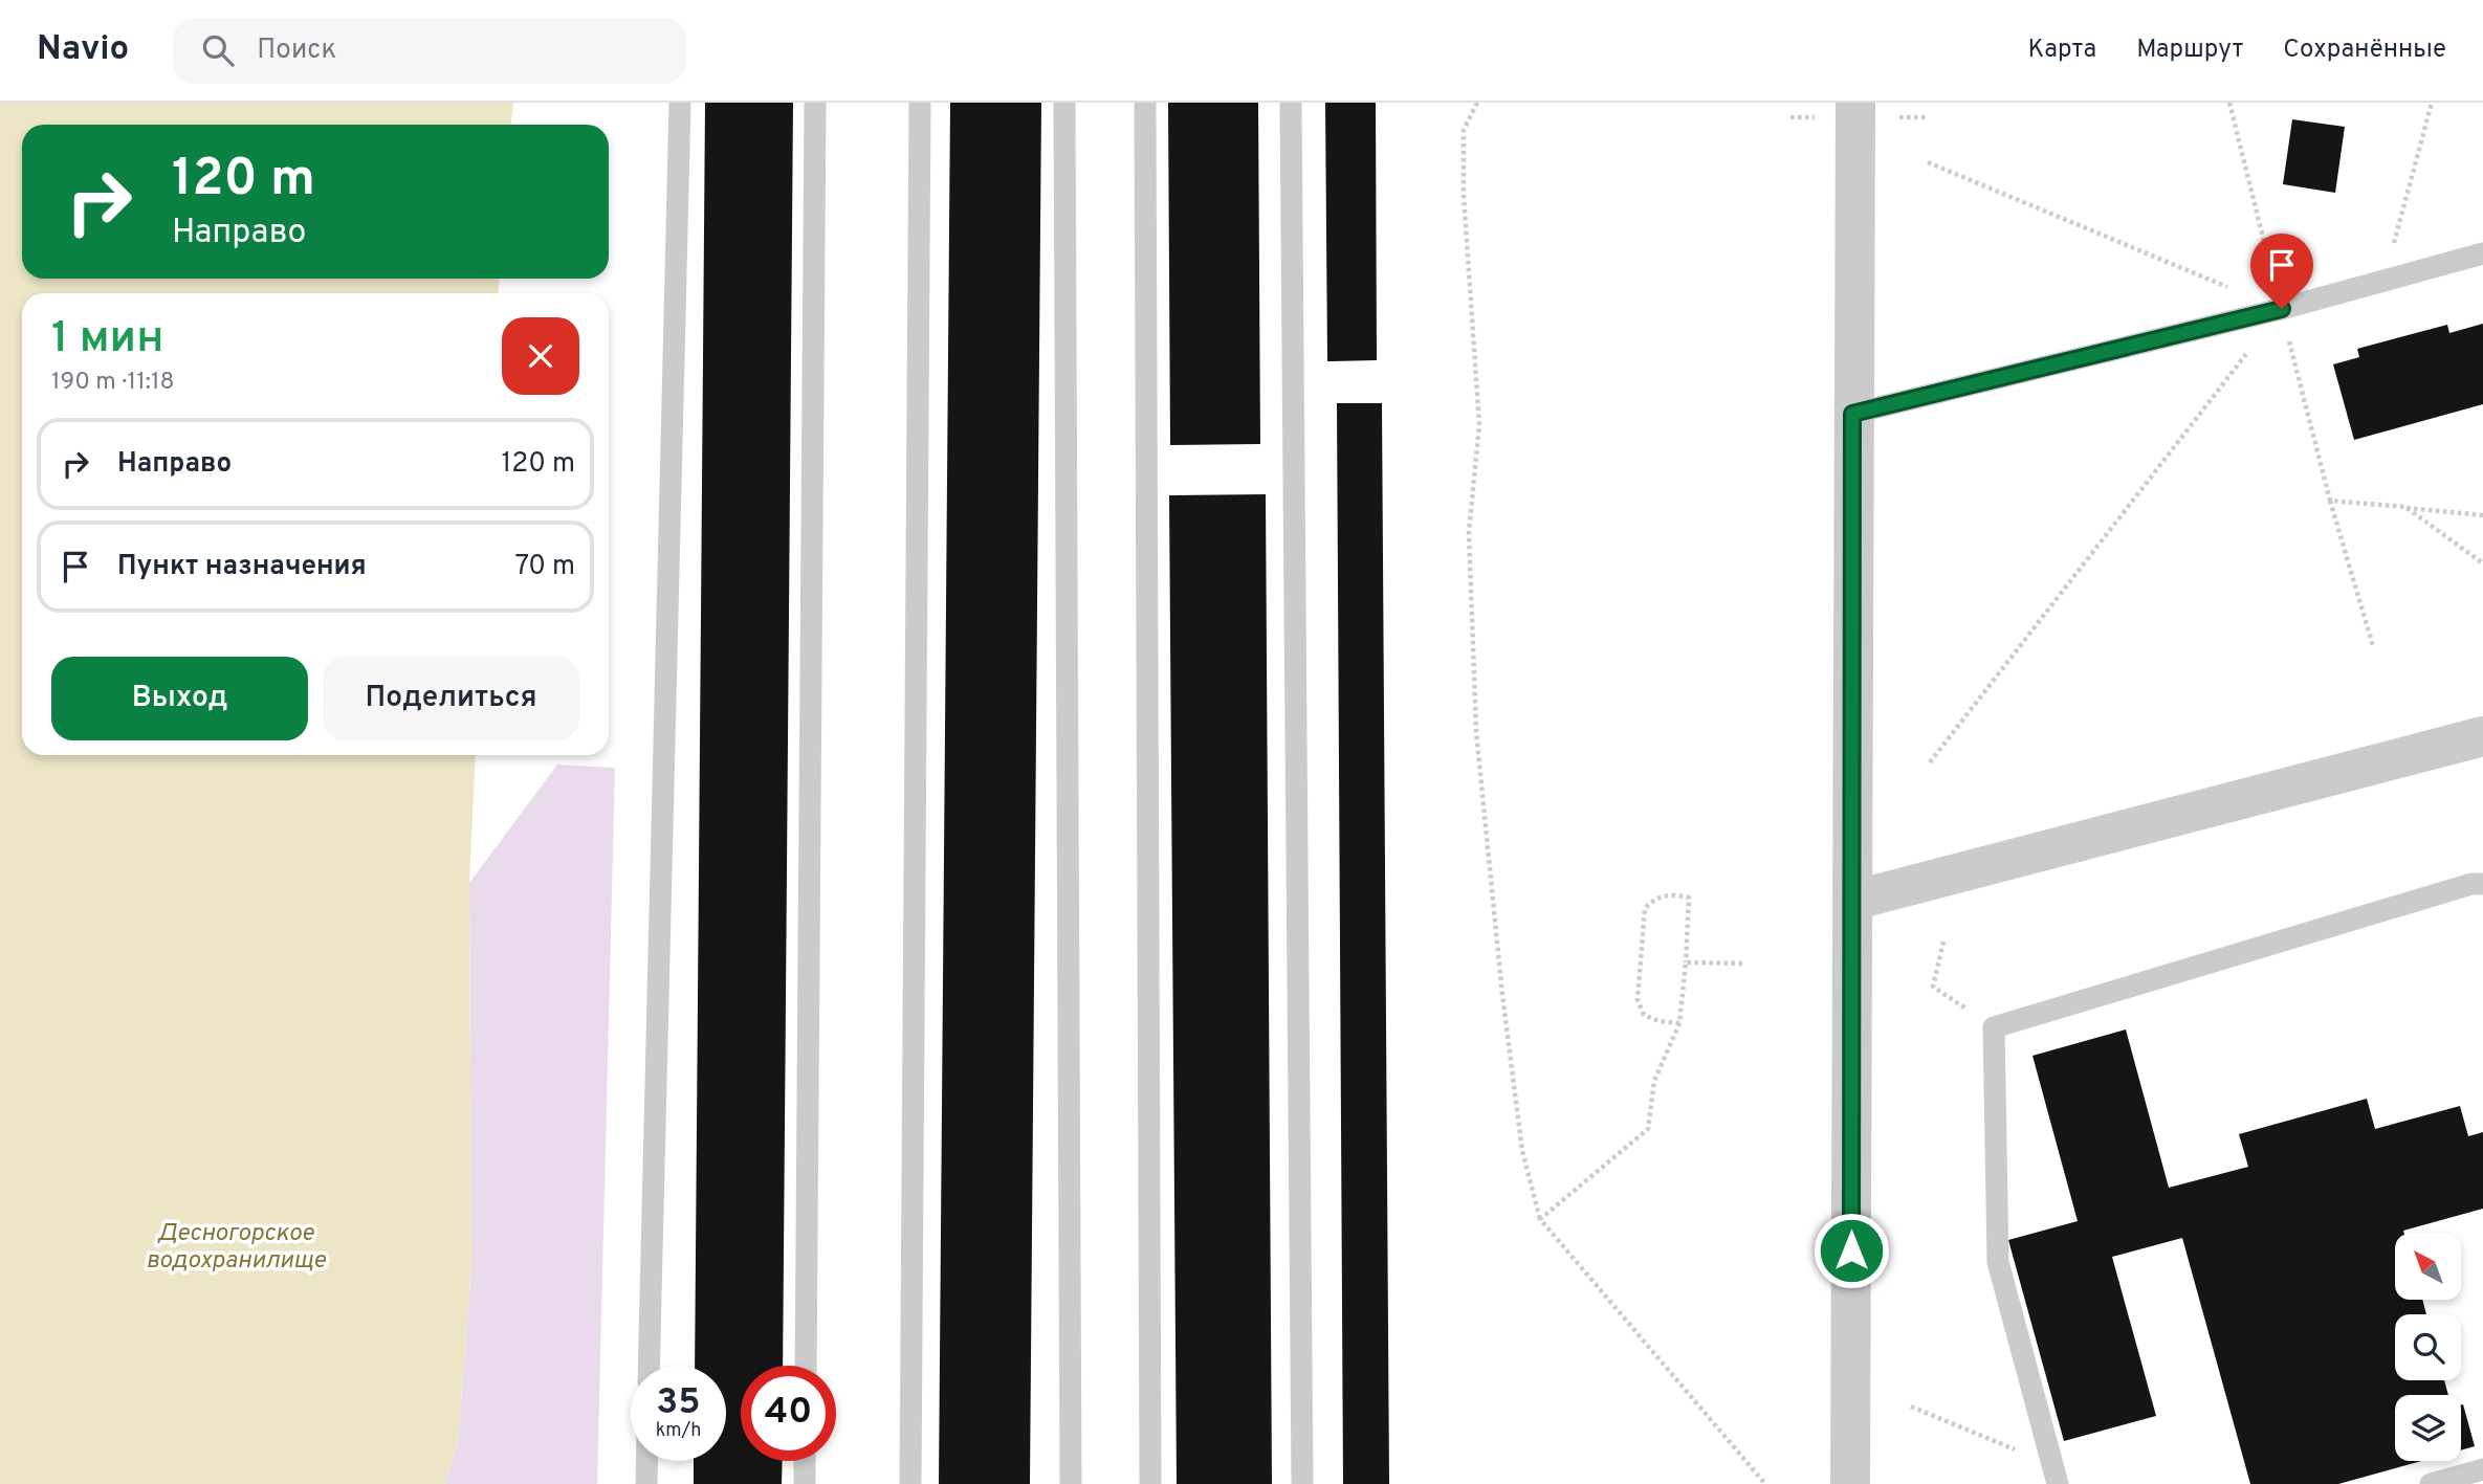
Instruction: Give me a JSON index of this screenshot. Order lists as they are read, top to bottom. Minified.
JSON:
{"water":["Десногорское водохранилище"],"north":"top left","page":{"header":"Navio","search":"Поиск","nav":["Карта","Маршрут","Сохранённые"],"turn":["120 m","Направо"],"heading":["1 мин","190 m · 11:18"],"list":[{"name":"Направо","value":"120 m"},{"name":"Пункт назначения","value":"70 m"}],"buttons":["Выход","Поделиться"],"speed":"35 km/h","limit":"40"}}
